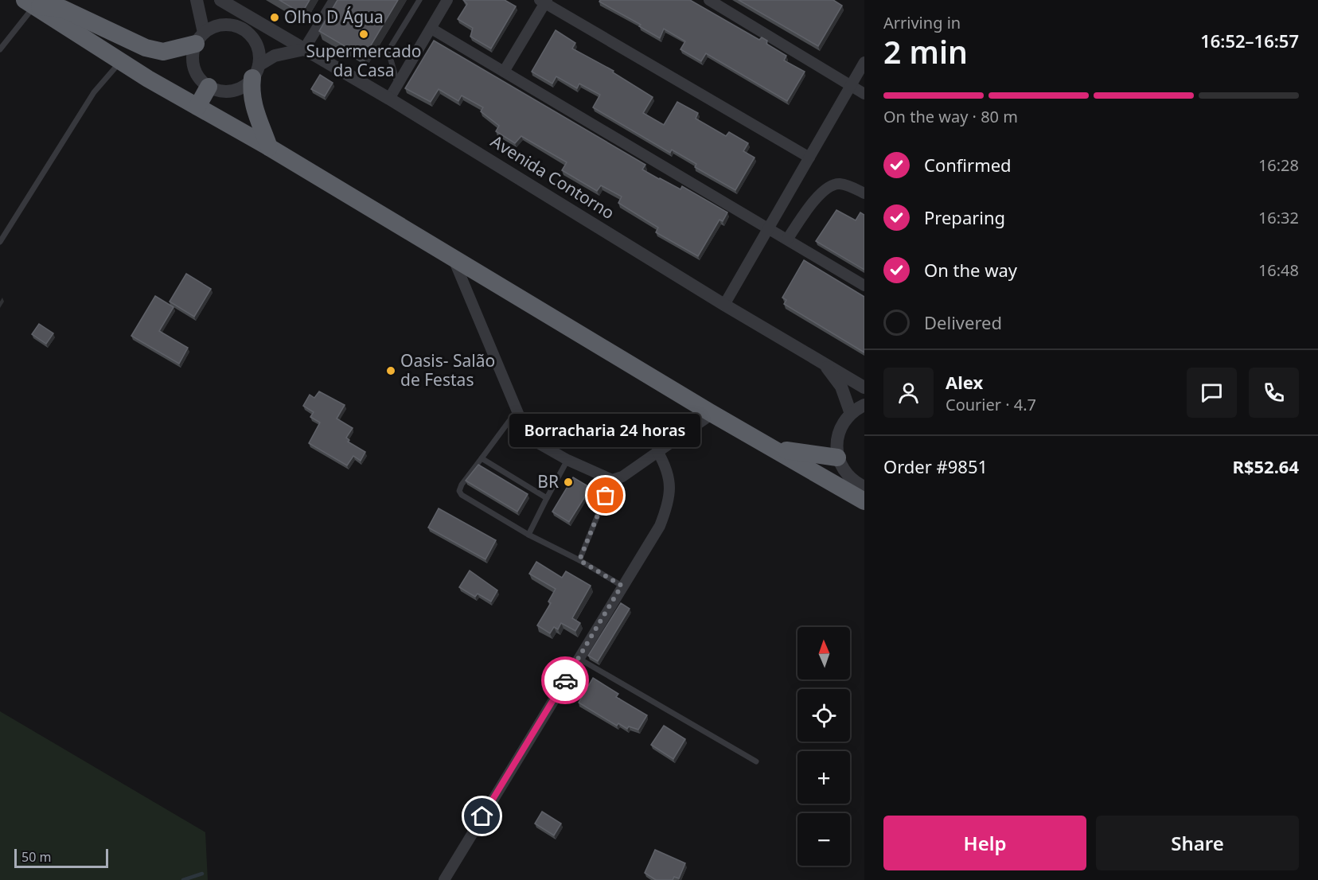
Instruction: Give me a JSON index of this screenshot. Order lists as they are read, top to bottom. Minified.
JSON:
{"streets":{"street":["Avenida Contorno"]},"places":["Olho D Água","Supermercado da Casa","Oasis- Salão de Festas","BR","Borracharia 24 horas"],"scale_bar":"50 m","north":"top","page":{"heading":["2 min","Arriving in","16:52–16:57"],"panel":["Alex","Courier · 4.7","Order #9851","R$52.64"],"bar":"On the way · 80 m","list":[["Confirmed","16:28"],["Preparing","16:32"],["On the way","16:48"],"Delivered"],"bubble":"Borracharia 24 horas","map_buttons":["+","−"],"buttons":["Help","Share"],"scale":"50 m"}}
